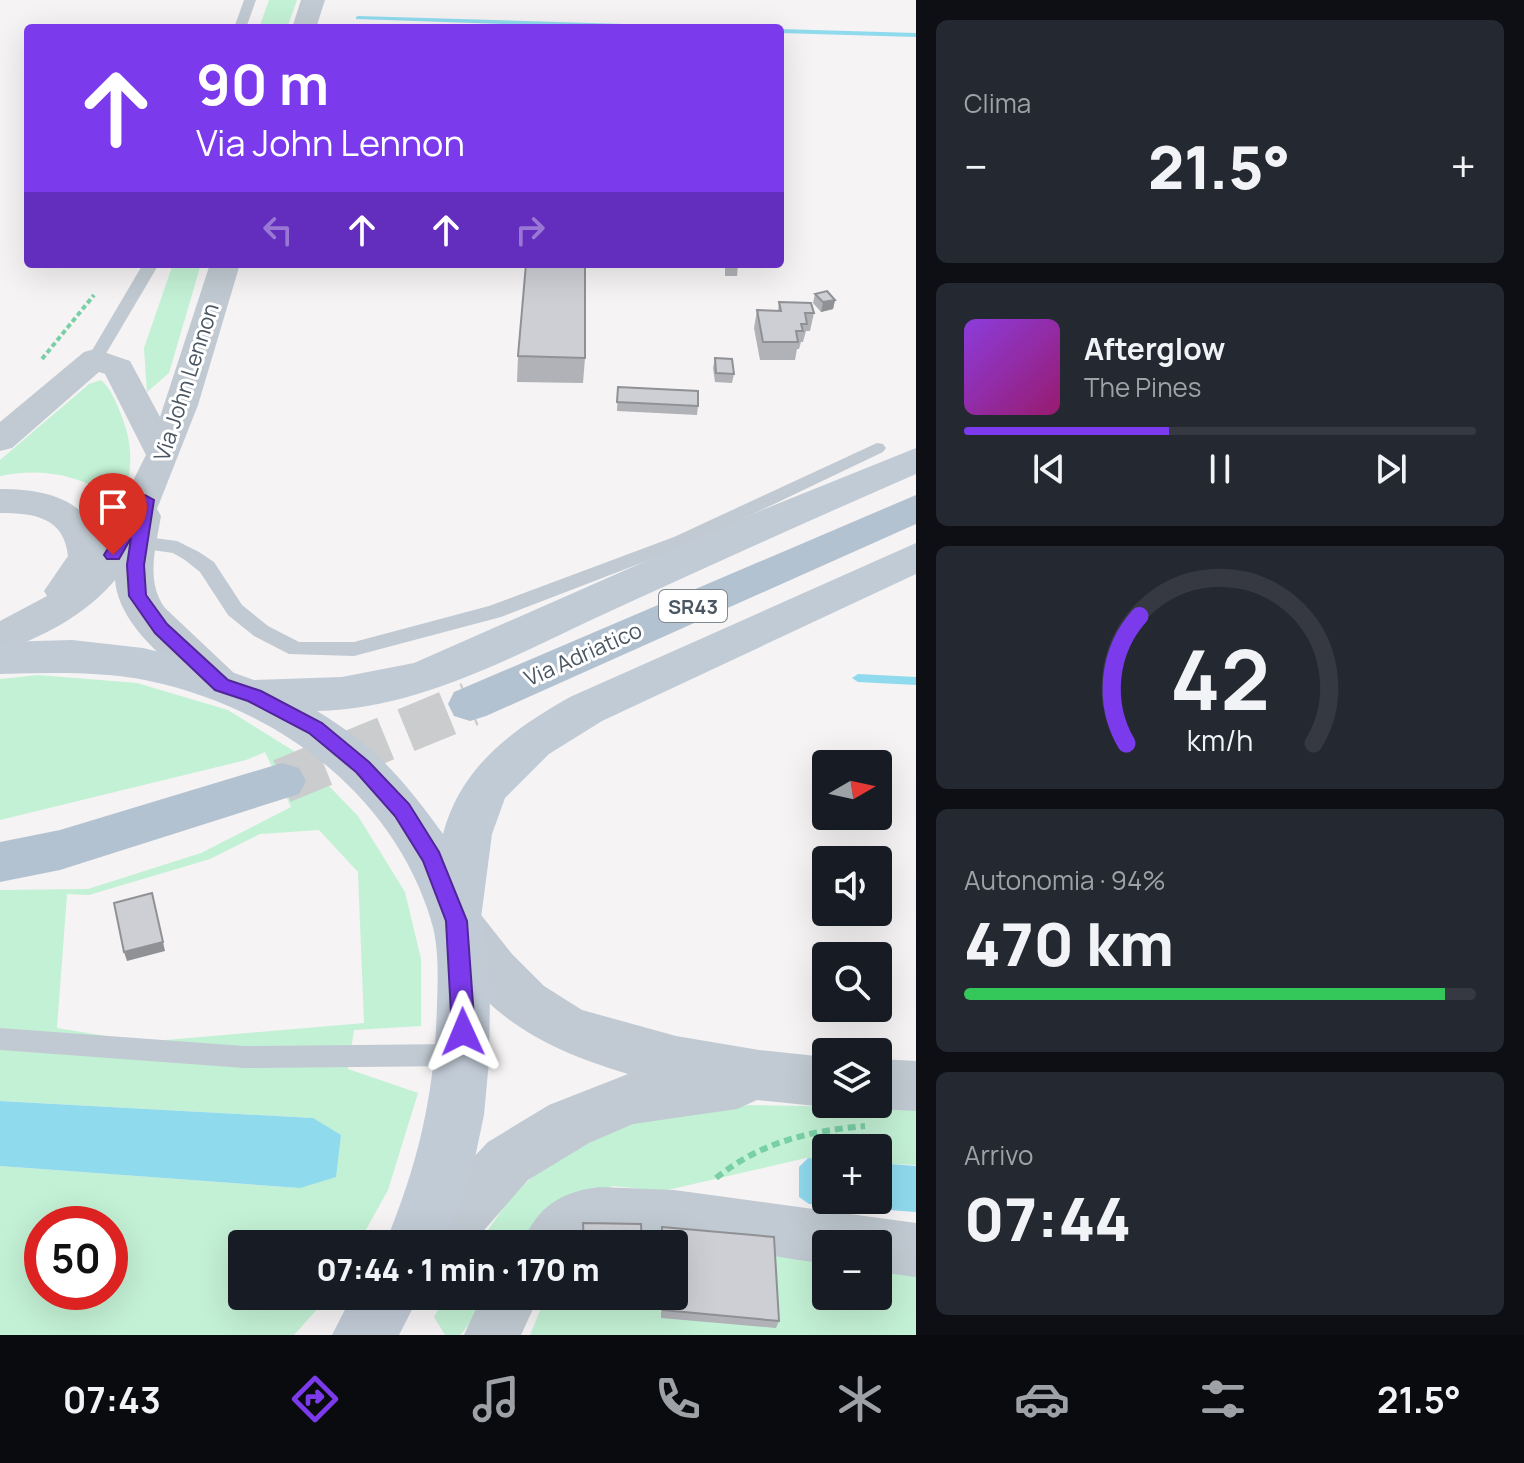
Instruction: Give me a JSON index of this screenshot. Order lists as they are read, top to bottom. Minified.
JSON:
{"streets":{"main road":["SR43","Via Adriatico"],"street":["Via John Lennon"]},"north":"right","page":{"tile":["Clima",["Autonomia · 94%","470 km"],["Arrivo","07:44"]],"turn":["90 m","Via John Lennon"],"heat":["−","21.5°","+"],"song":["Afterglow","The Pines"],"map_buttons":["+","−"],"limit":"50","trip":"07:44 · 1 min · 170 m","tabs":["07:43","21.5°"],"gauge":["42","km/h"]}}
